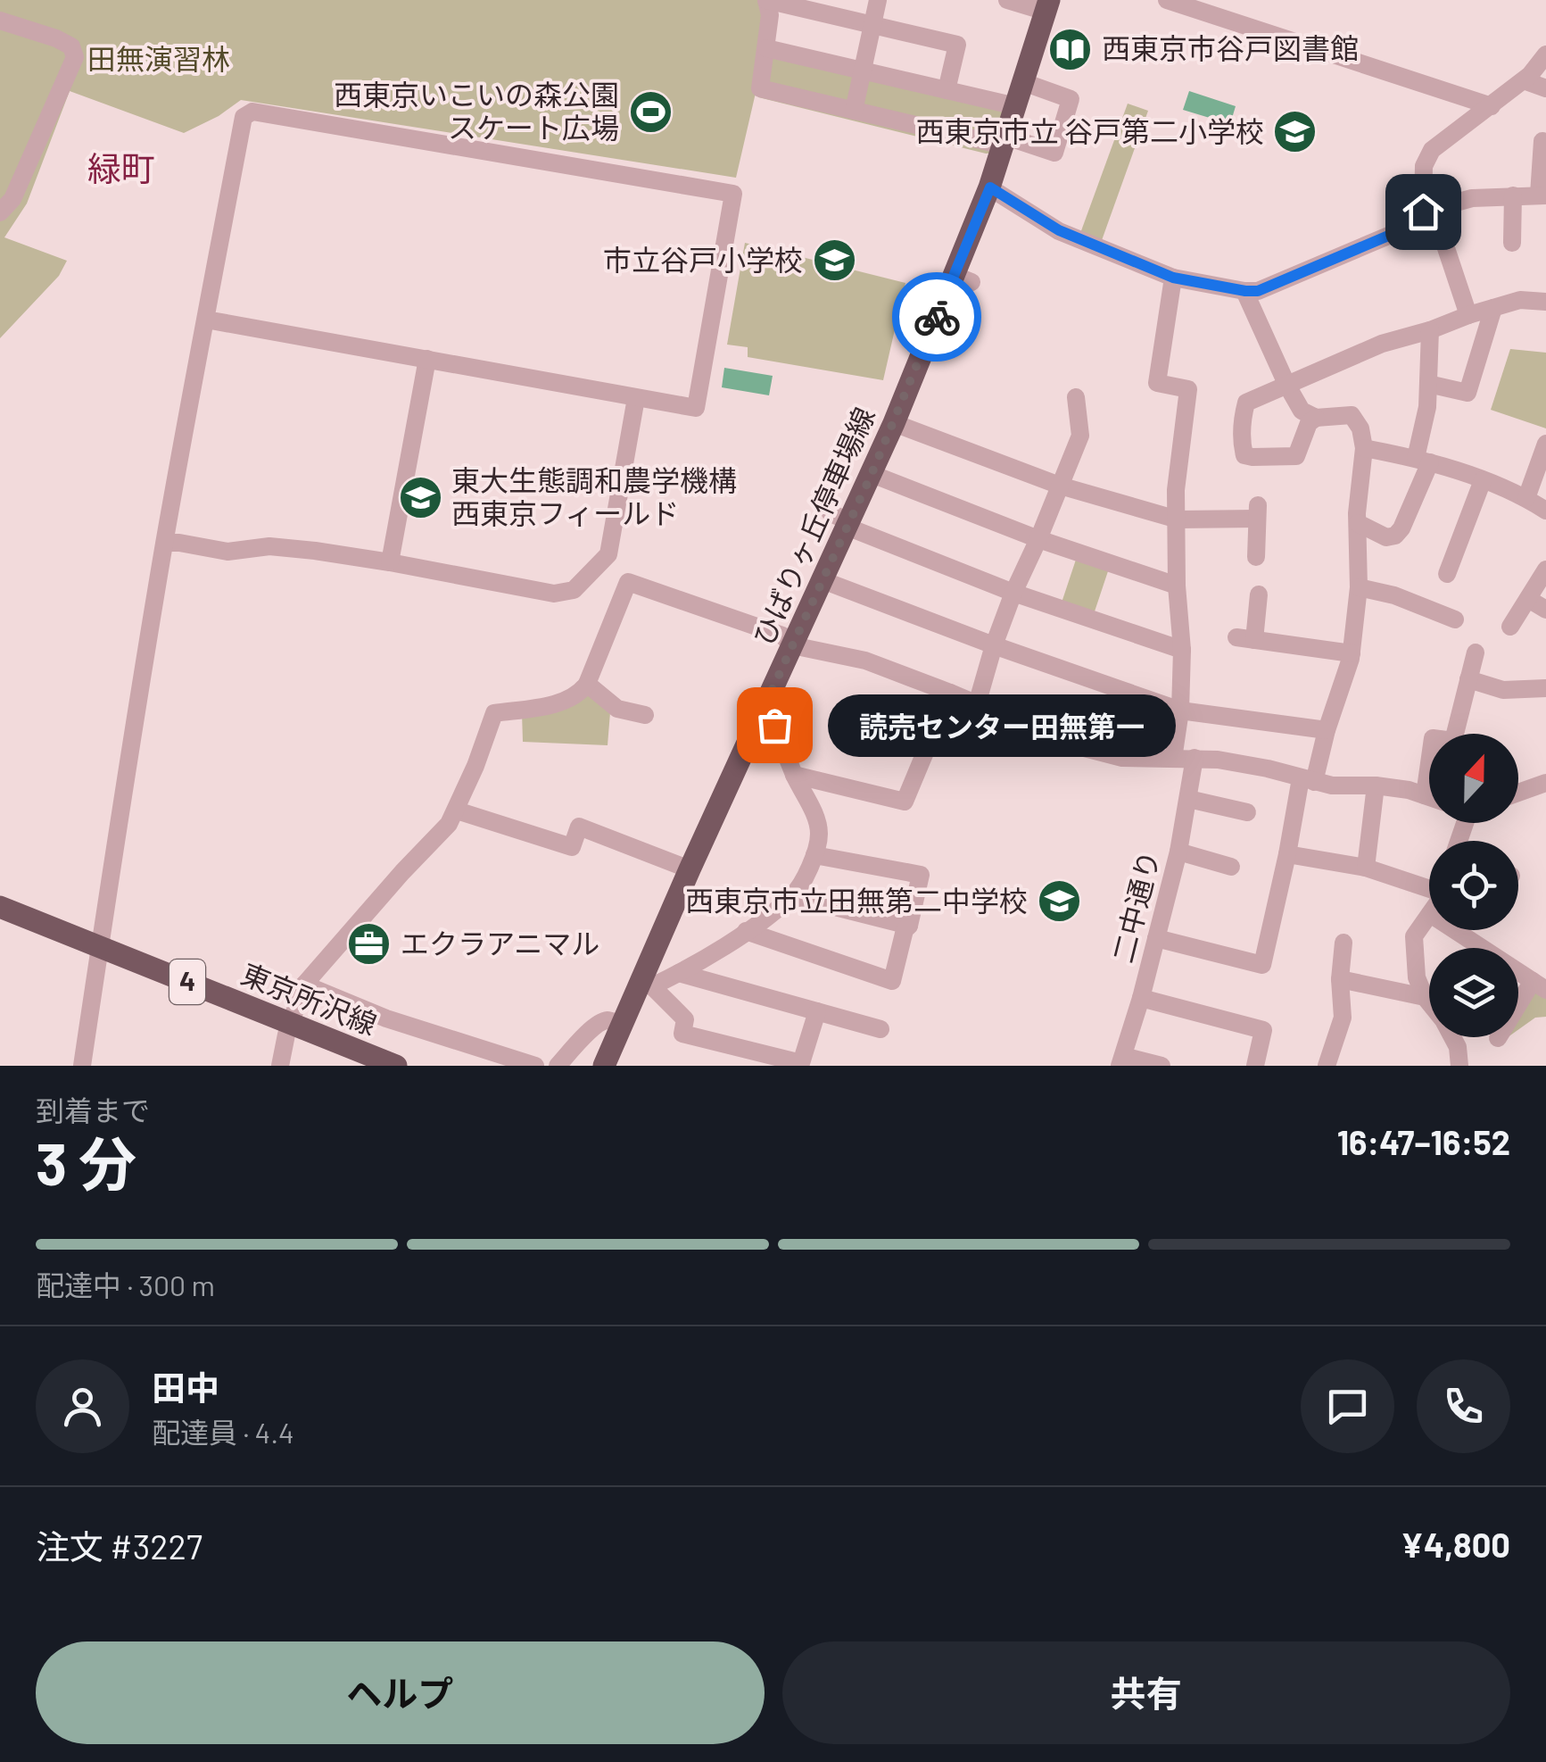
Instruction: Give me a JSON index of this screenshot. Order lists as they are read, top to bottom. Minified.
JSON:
{"streets":{"main road":["ひばりヶ丘停車場線","4","東京所沢線"],"street":["二中通り"]},"districts":["緑町"],"parks":["田無演習林"],"places":{"library":["西東京市谷戸図書館"],"sports":["西東京いこいの森公園 スケート広場"],"school or university":["西東京市立 谷戸第二小学校","市立谷戸小学校","東大生態調和農学機構 西東京フィールド","西東京市立田無第二中学校"],"other":["読売センター田無第一"],"office":["エクラアニマル"]},"north":"top","page":{"bubble":"読売センター田無第一","heading":["3 分","到着まで","16:47–16:52"],"panel":["田中","配達員 · 4.4","注文 #3227","¥4,800"],"bar":"配達中 · 300 m","buttons":["ヘルプ","共有"]}}
